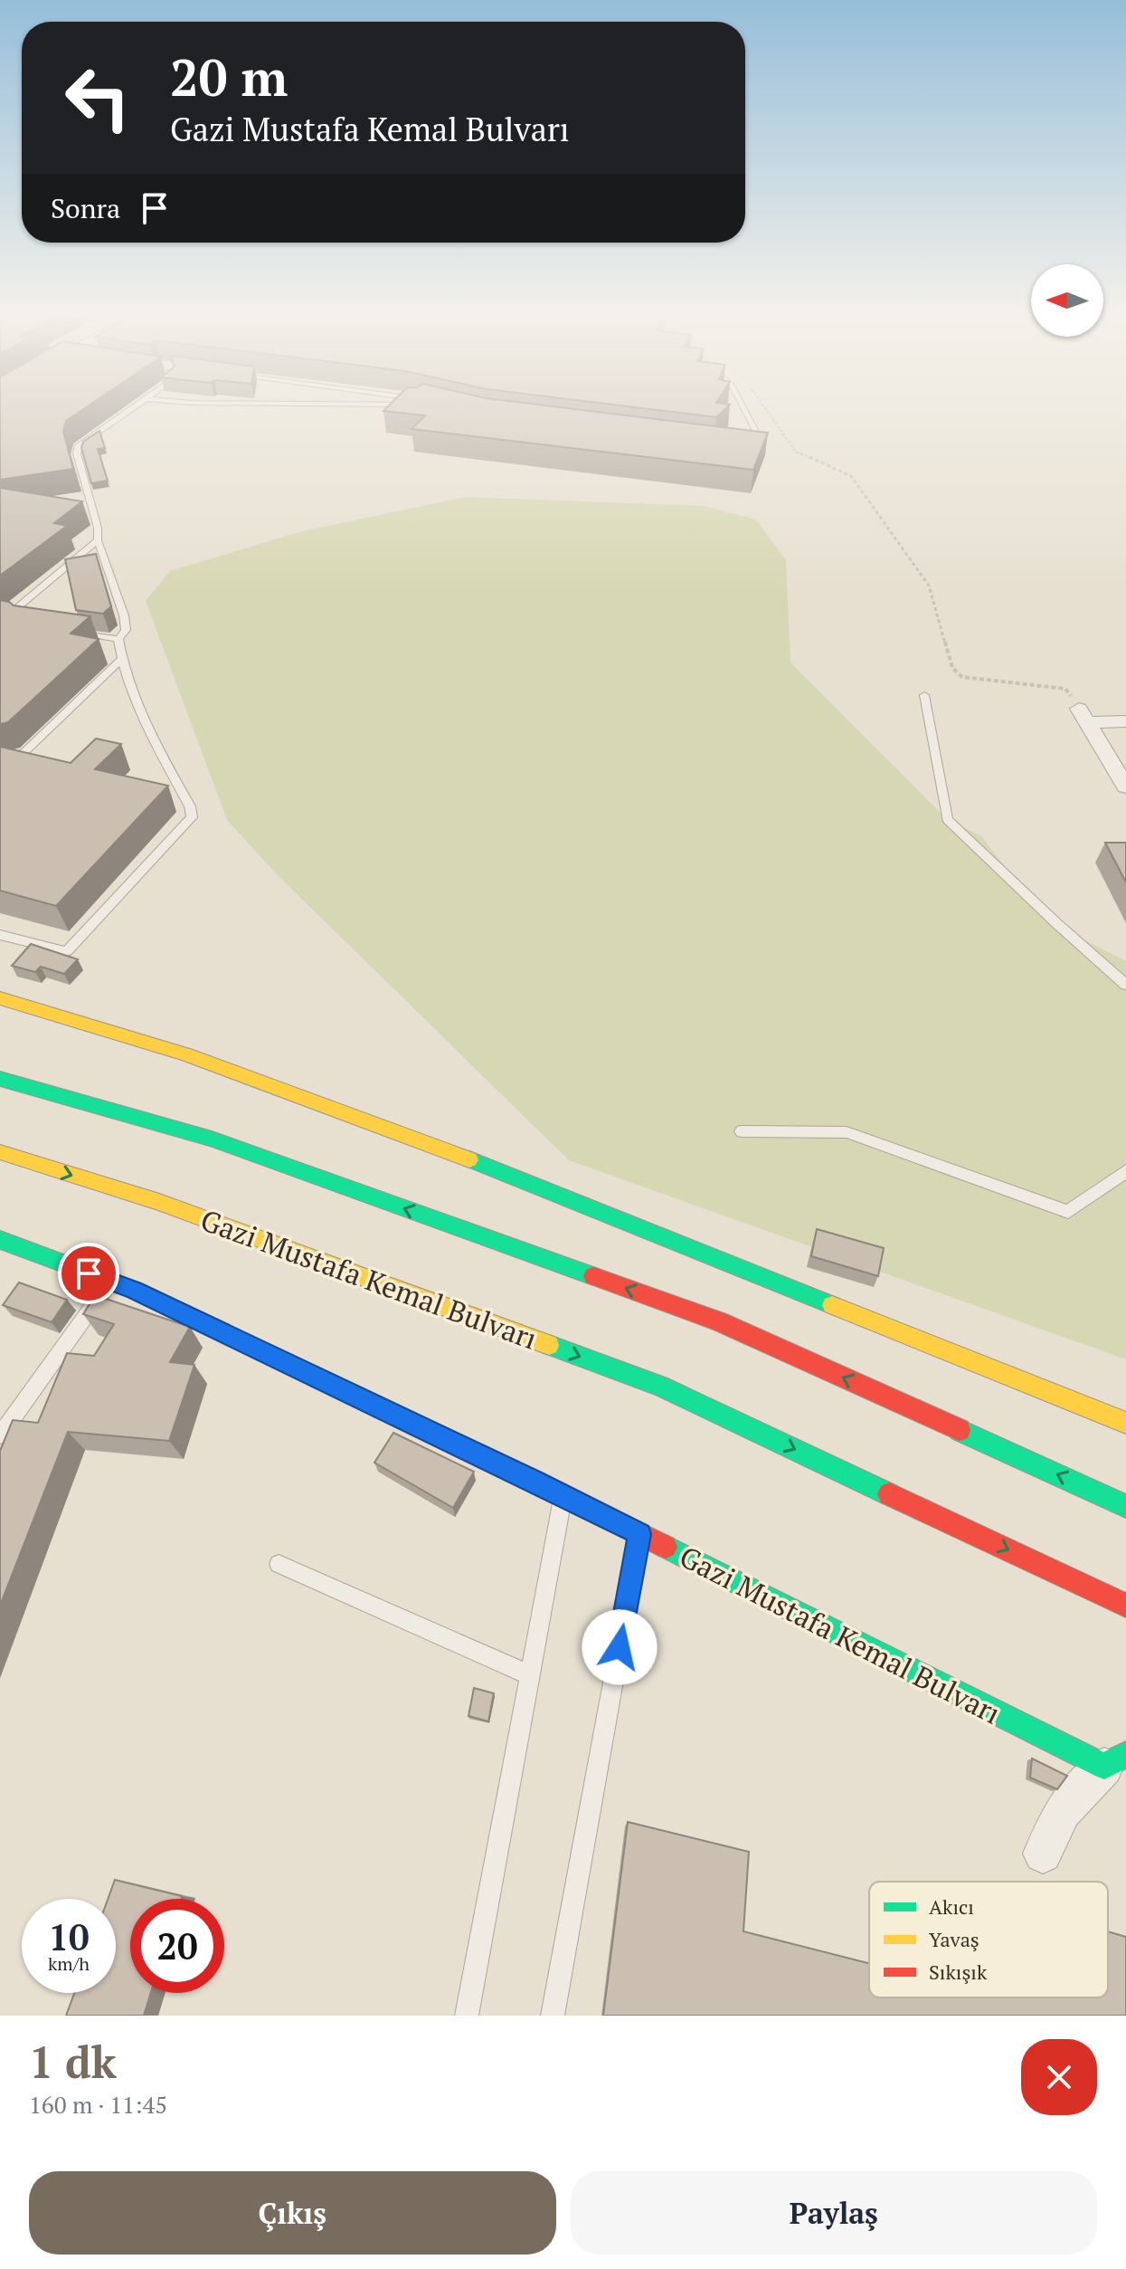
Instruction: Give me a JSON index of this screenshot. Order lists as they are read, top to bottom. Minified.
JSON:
{"streets":{"main road":["Gazi Mustafa Kemal Bulvarı"]},"legend":["Akıcı","Yavaş","Sıkışık"],"north":"left","page":{"turn":["20 m","Gazi Mustafa Kemal Bulvarı"],"then":"Sonra","speed":"10 km/h","limit":"20","heading":["1 dk","160 m · 11:45"],"buttons":["Çıkış","Paylaş"]}}
